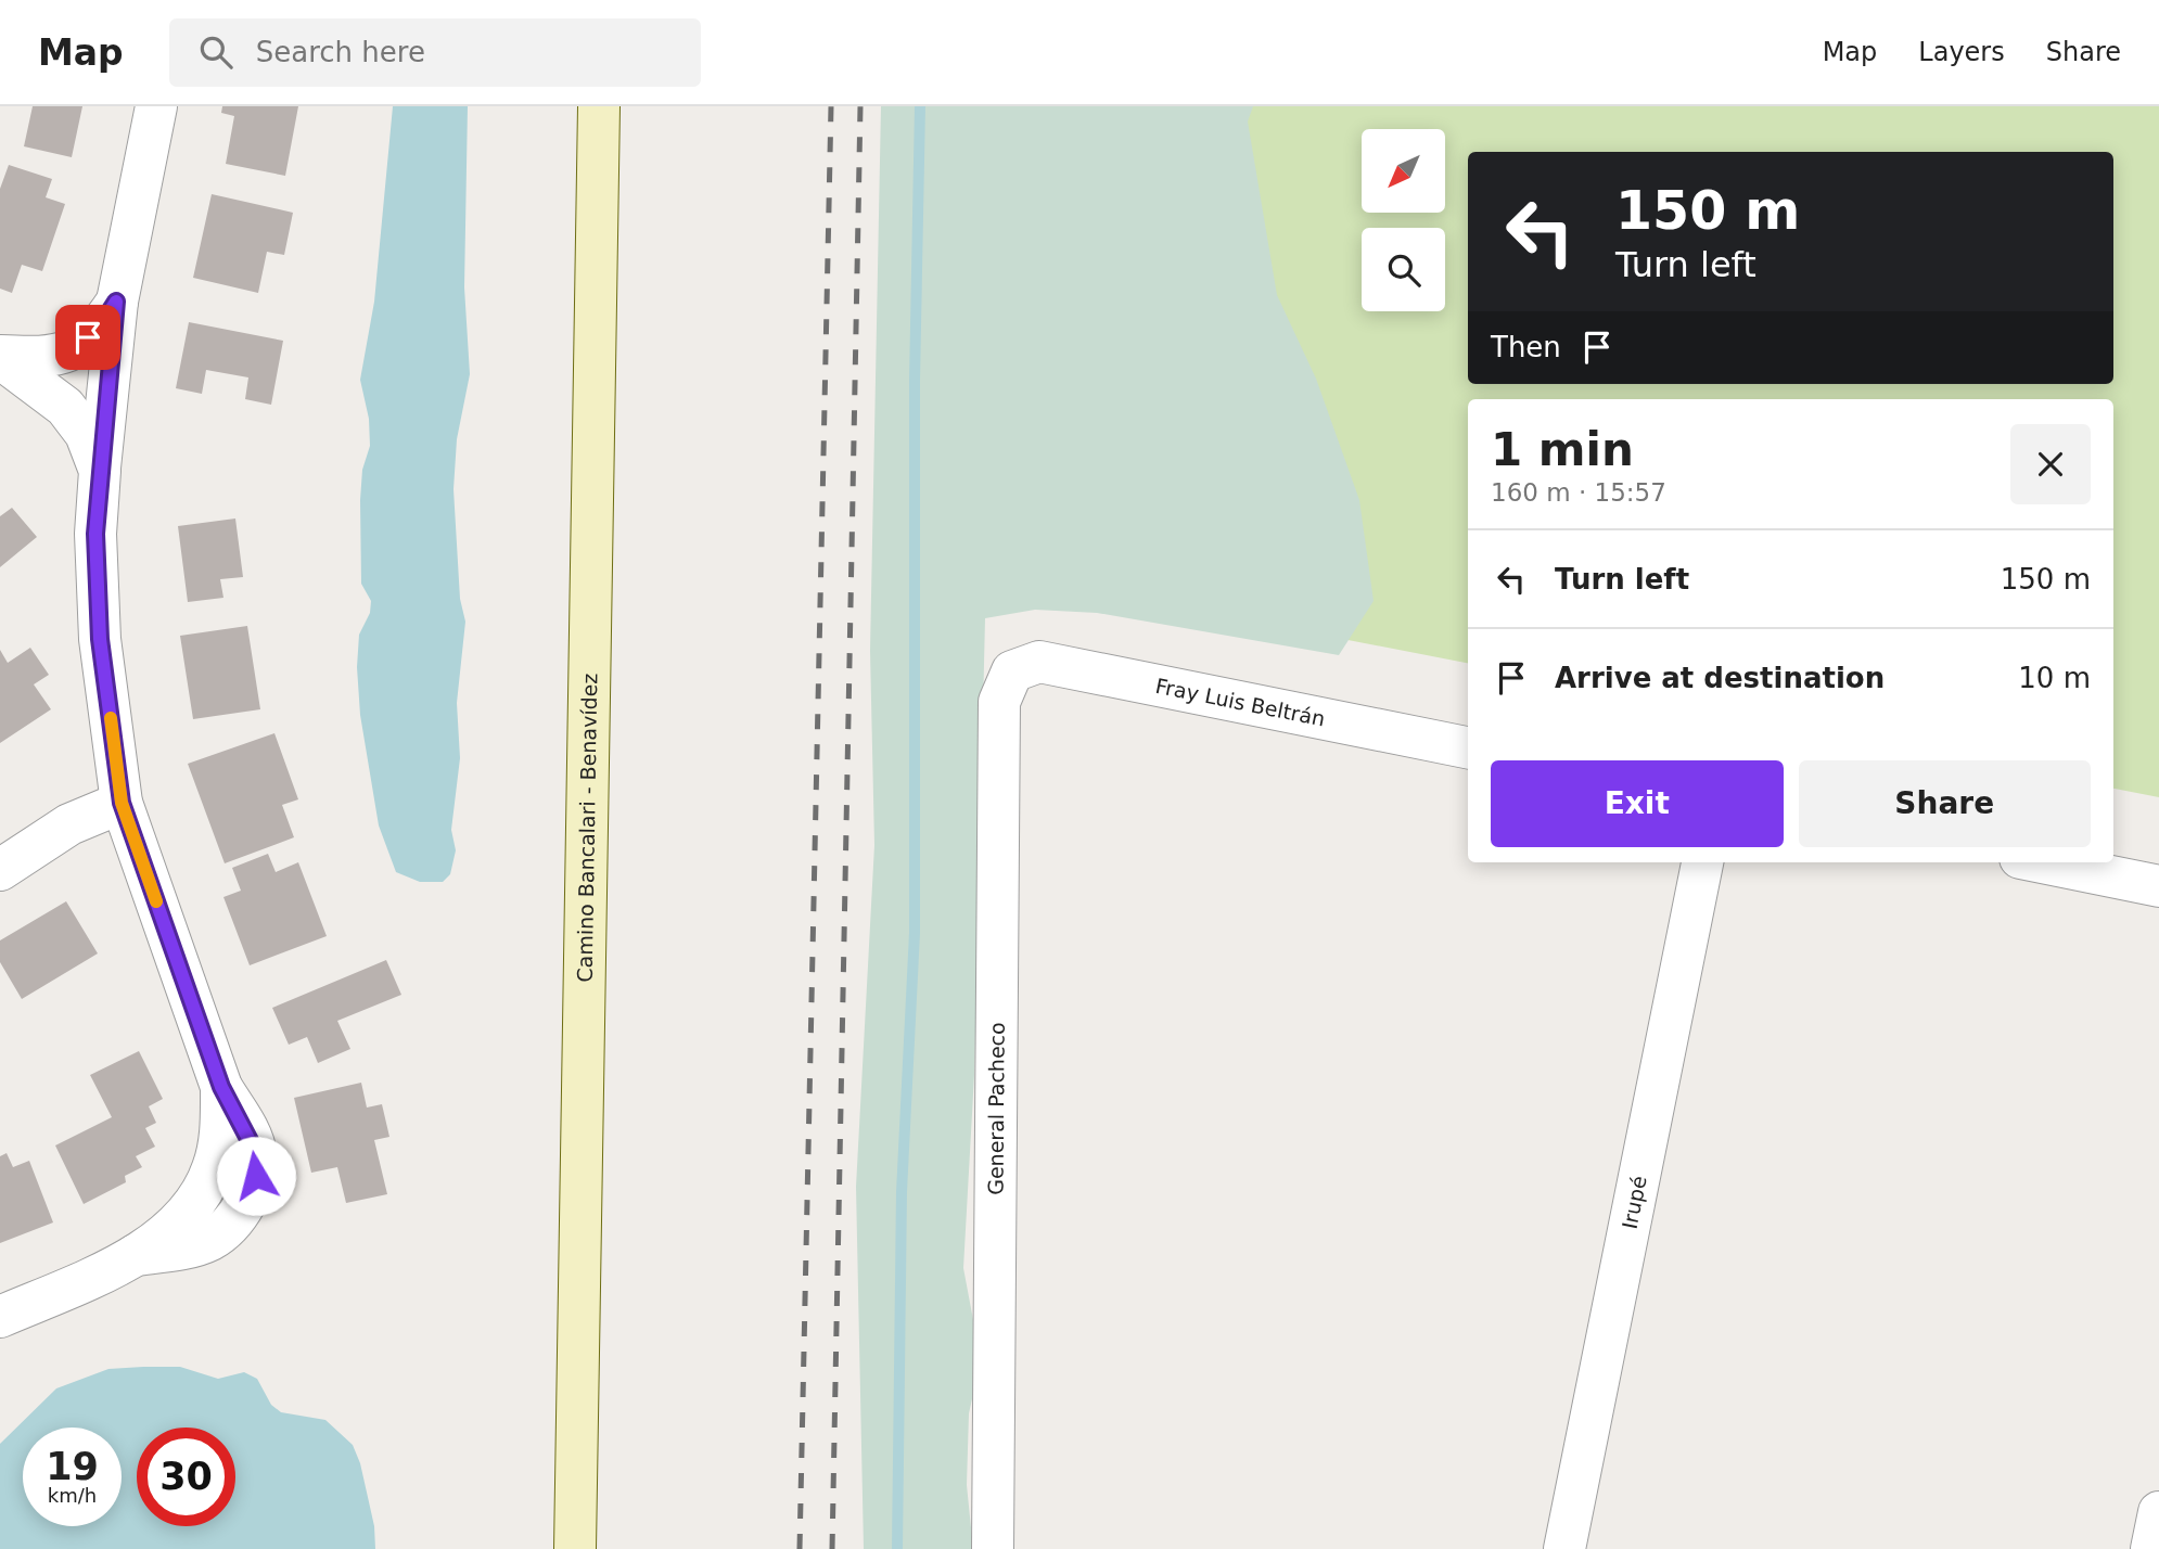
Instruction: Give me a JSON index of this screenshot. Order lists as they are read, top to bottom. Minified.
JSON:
{"streets":{"main road":["Camino Bancalari - Benavídez"],"street":["Fray Luis Beltrán","General Pacheco","Irupé"]},"crossings":[["Fray Luis Beltrán","General Pacheco"]],"north":"bottom left","page":{"header":"Map","search":"Search here","nav":["Map","Layers","Share"],"turn":["150 m","Turn left"],"then":"Then","heading":["1 min","160 m · 15:57"],"list":[{"name":"Turn left","value":"150 m"},{"name":"Arrive at destination","value":"10 m"}],"buttons":["Exit","Share"],"speed":"19 km/h","limit":"30"}}
